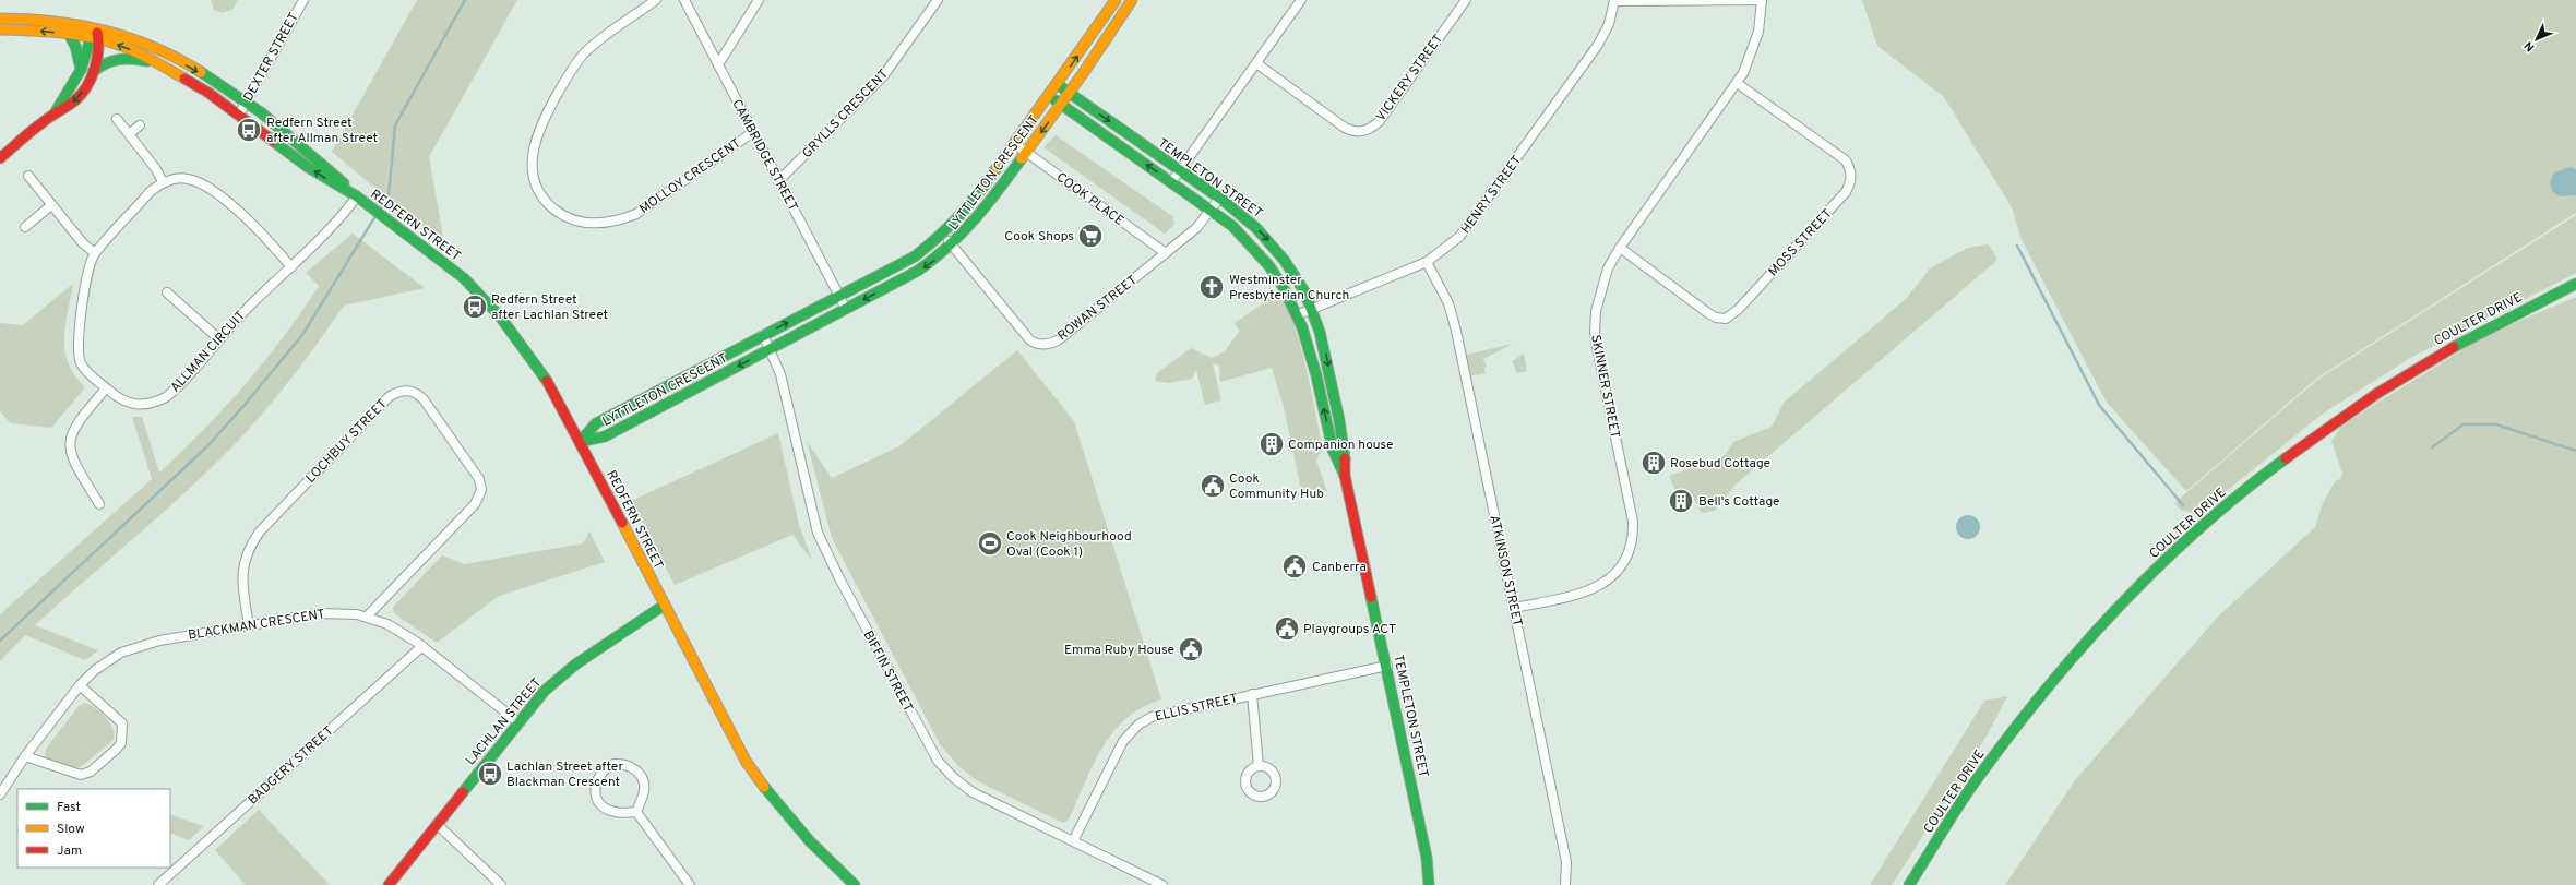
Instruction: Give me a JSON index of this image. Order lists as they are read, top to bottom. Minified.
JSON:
{"streets":{"street":["DEXTER STREET","VICKERY STREET","GRYLLS CRESCENT","CAMBRIDGE STREET","LYTTLETON CRESCENT","MOLLOY CRESCENT","TEMPLETON STREET","HENRY STREET","COOK PLACE","REDFERN STREET","MOSS STREET","ROWAN STREET","COULTER DRIVE","ALLMAN CIRCUIT","SKINNER STREET","LOCHBUY STREET","ATKINSON STREET","BLACKMAN CRESCENT","BIFFIN STREET","ELLIS STREET","LACHLAN STREET","BADGERY STREET"]},"crossings":[["DEXTER STREET","REDFERN STREET"],["GRYLLS CRESCENT","CAMBRIDGE STREET"],["CAMBRIDGE STREET","LYTTLETON CRESCENT"],["CAMBRIDGE STREET","MOLLOY CRESCENT"],["LYTTLETON CRESCENT","TEMPLETON STREET"],["LYTTLETON CRESCENT","COOK PLACE"],["LYTTLETON CRESCENT","REDFERN STREET"],["LYTTLETON CRESCENT","ROWAN STREET"],["LYTTLETON CRESCENT","BIFFIN STREET"],["TEMPLETON STREET","HENRY STREET"],["TEMPLETON STREET","ROWAN STREET"],["TEMPLETON STREET","ELLIS STREET"],["HENRY STREET","ATKINSON STREET"],["COOK PLACE","ROWAN STREET"],["REDFERN STREET","ALLMAN CIRCUIT"],["REDFERN STREET","LACHLAN STREET"],["MOSS STREET","SKINNER STREET"],["SKINNER STREET","ATKINSON STREET"],["LOCHBUY STREET","BLACKMAN CRESCENT"],["BLACKMAN CRESCENT","LACHLAN STREET"],["BLACKMAN CRESCENT","BADGERY STREET"],["BIFFIN STREET","ELLIS STREET"]],"places":{"bus stop":["Redfern Street after Allman Street","Redfern Street after Lachlan Street","Lachlan Street after Blackman Crescent"],"supermarket":["Cook Shops"],"church":["Westminster Presbyterian Church"],"building":["Companion house","Rosebud Cottage","Bell's Cottage"],"public building":["Cook Community Hub","Canberra","Playgroups ACT","Emma Ruby House"],"sports":["Cook Neighbourhood Oval (Cook 1)"]},"legend":["Fast","Slow","Jam"],"north":"bottom left"}
